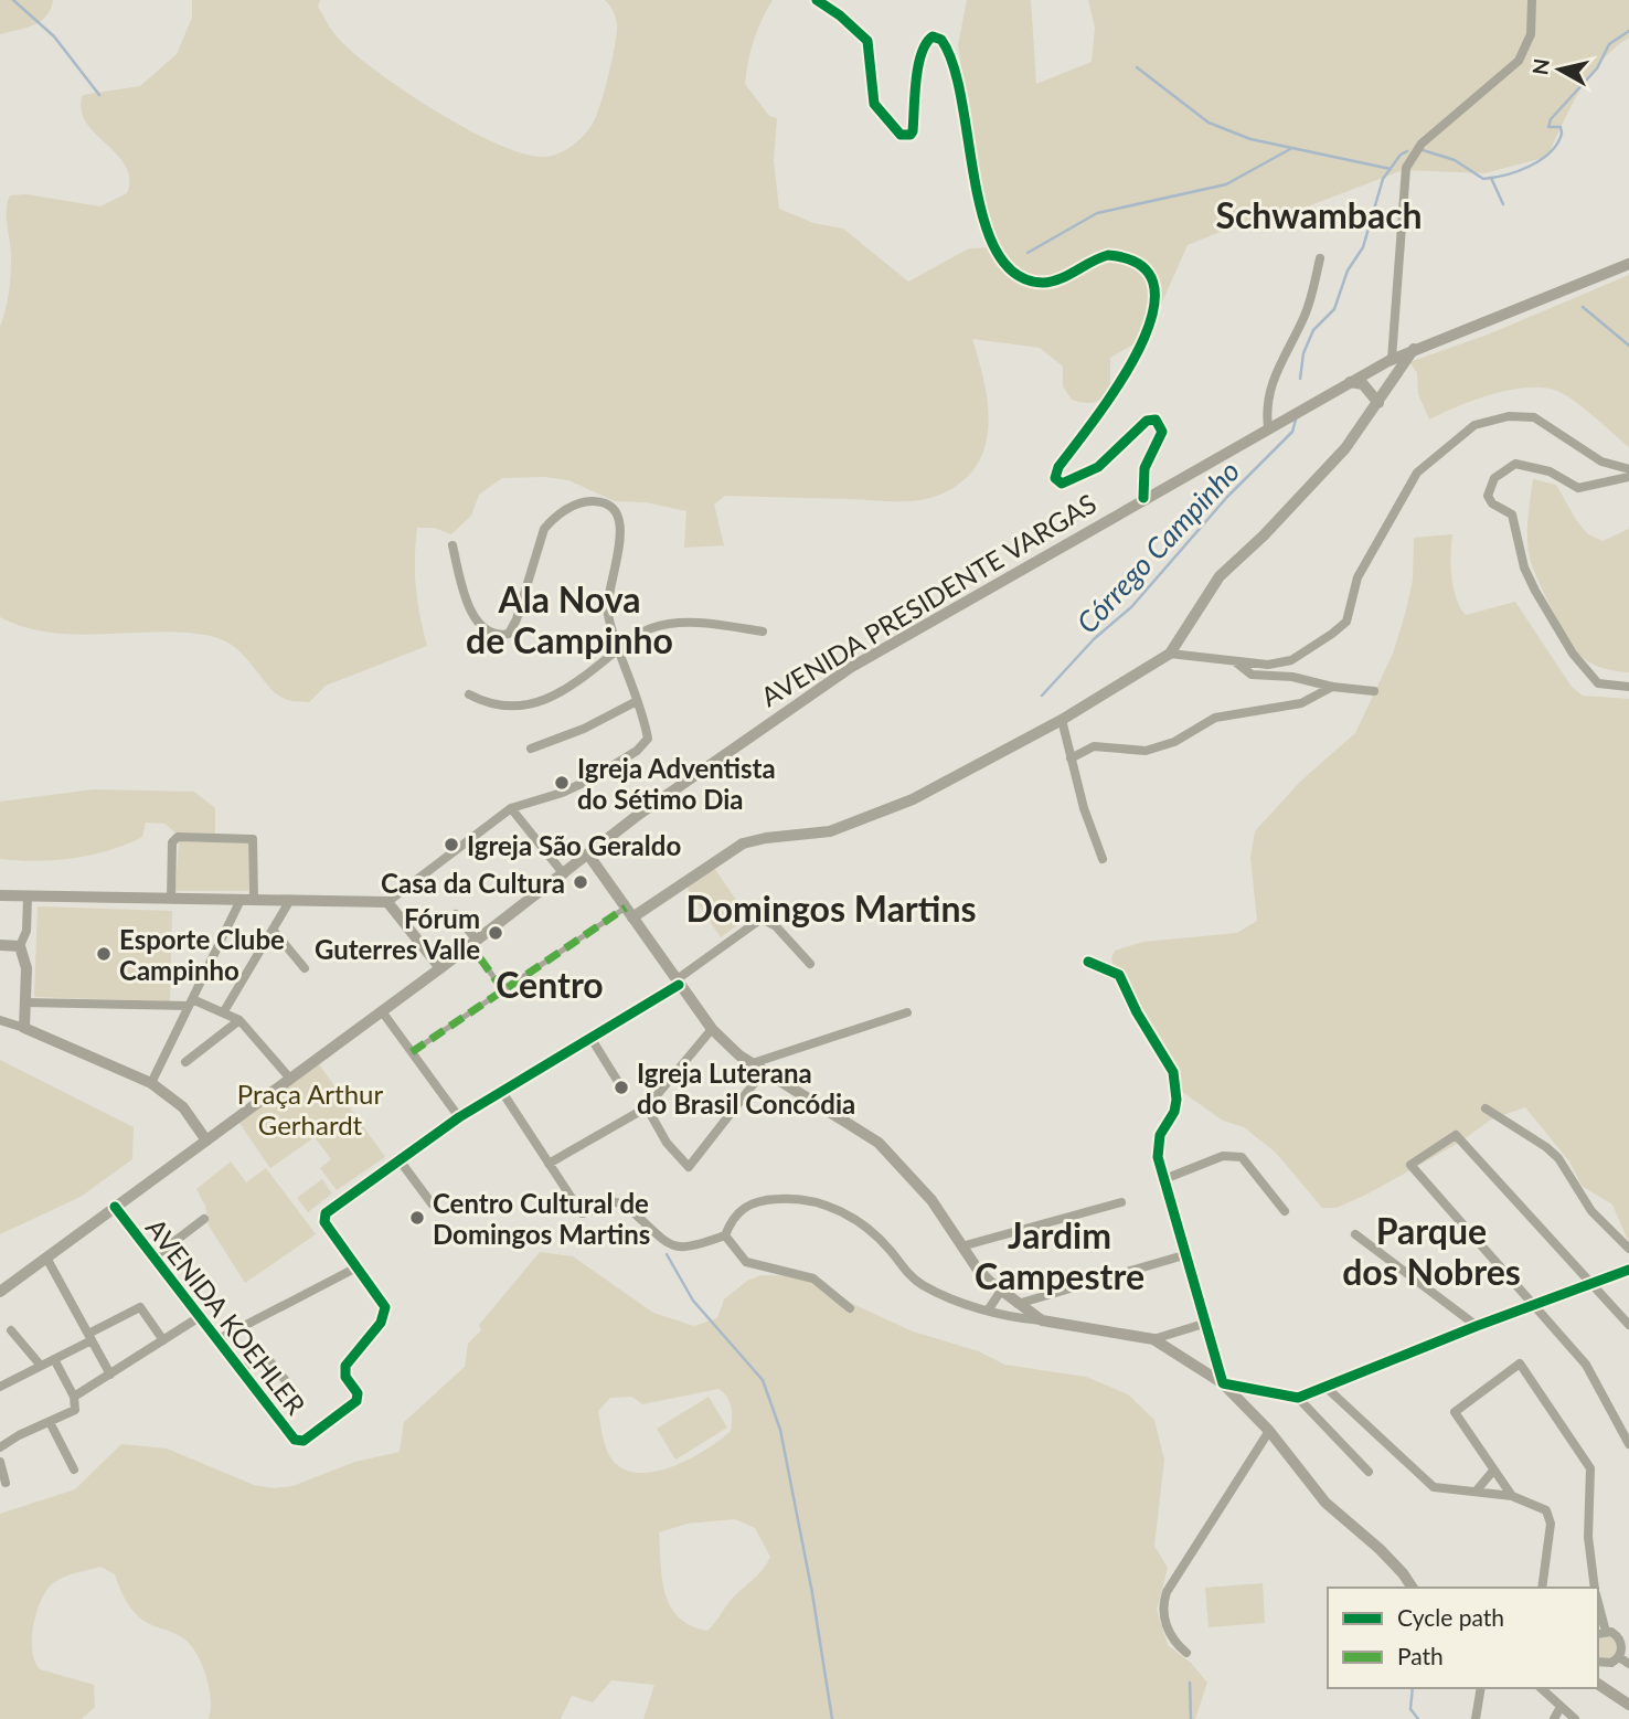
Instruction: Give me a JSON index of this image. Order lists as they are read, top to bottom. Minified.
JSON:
{"streets":{"main road":["AVENIDA PRESIDENTE VARGAS"],"street":["AVENIDA KOEHLER"]},"crossings":[["AVENIDA PRESIDENTE VARGAS","AVENIDA KOEHLER"]],"districts":["Schwambach","Ala Nova de Campinho","Domingos Martins","Centro","Parque dos Nobres","Jardim Campestre"],"water":["Córrego Campinho"],"parks":["Praça Arthur Gerhardt"],"places":["Igreja Adventista do Sétimo Dia","Igreja São Geraldo","Casa da Cultura","Fórum Guterres Valle","Esporte Clube Campinho","Igreja Luterana do Brasil Concódia","Centro Cultural de Domingos Martins"],"legend":["Cycle path","Path"],"north":"left"}
